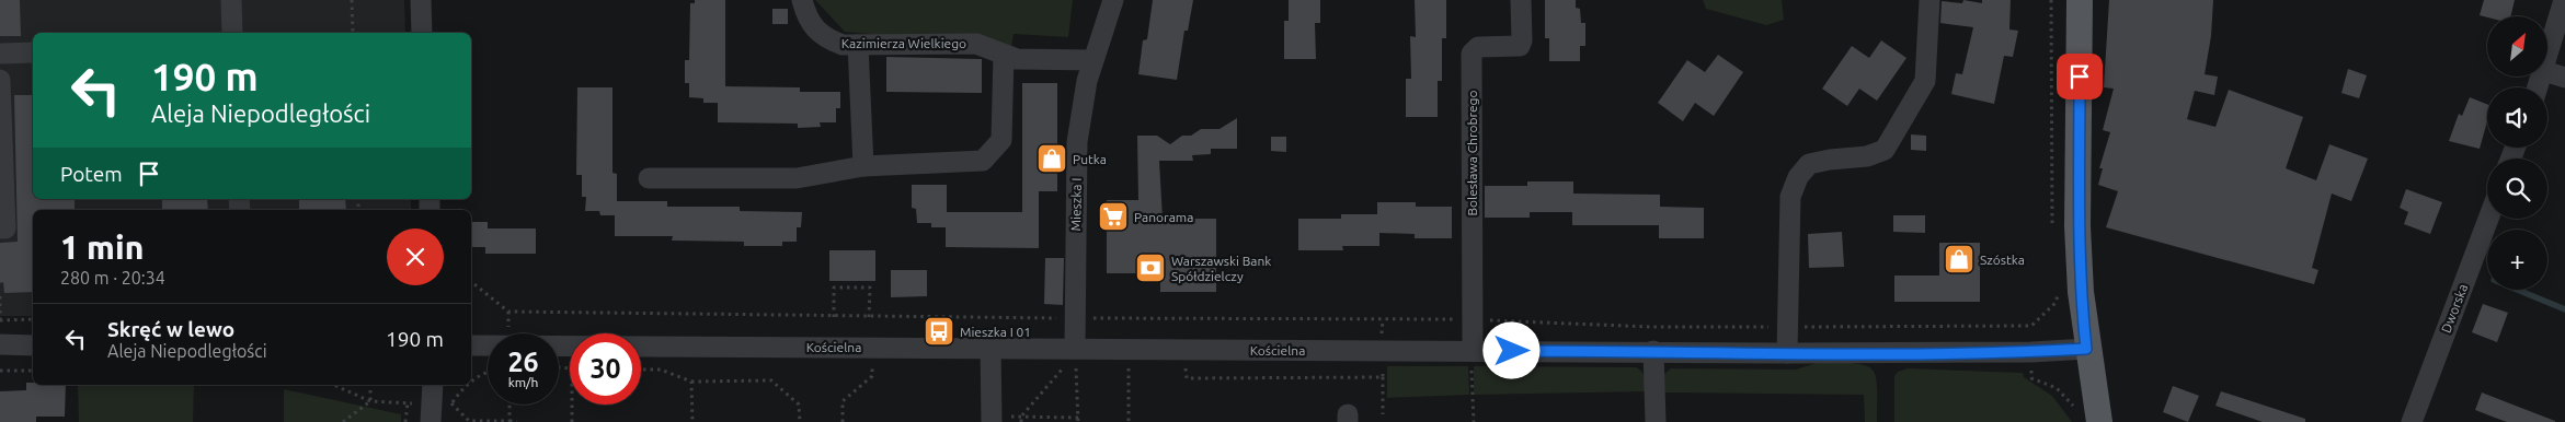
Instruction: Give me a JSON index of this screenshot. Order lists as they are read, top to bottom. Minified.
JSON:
{"streets":{"street":["Kazimierza Wielkiego","Bolesława Chrobrego","Mieszka I","Dworska","Kościelna"]},"crossings":[["Kazimierza Wielkiego","Mieszka I"],["Bolesława Chrobrego","Kościelna"],["Mieszka I","Kościelna"]],"places":{"shop":["Putka","Szóstka"],"supermarket":["Panorama"],"bank":["Warszawski Bank Spółdzielczy"],"bus stop":["Mieszka I 01"]},"north":"top right","page":{"map_buttons":"+","turn":["190 m","Aleja Niepodległości"],"then":"Potem","heading":["1 min","280 m · 20:34"],"list":[{"name":"Skręć w lewo","note":"Aleja Niepodległości","value":"190 m"}],"speed":"26 km/h","limit":"30"}}
